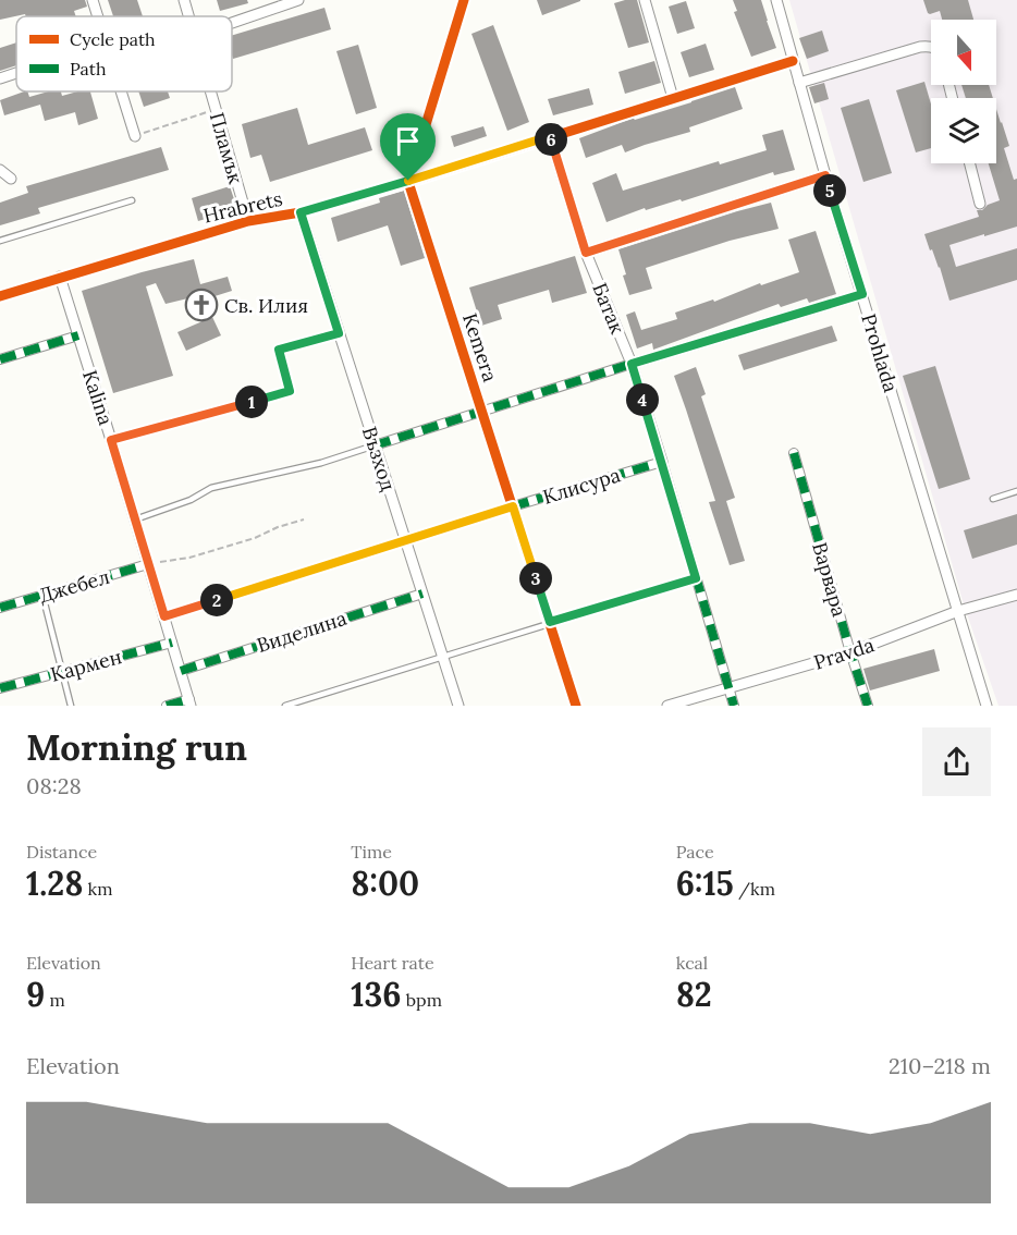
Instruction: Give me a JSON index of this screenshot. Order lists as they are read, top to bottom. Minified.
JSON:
{"streets":{"street":["Пламък","Hrabrets","Батак","Kemera","Prohlada","Kalina","Възход","Клисура","Варвара","Джебел","Виделина","Pravda","Кармен"]},"crossings":[["Пламък","Hrabrets"],["Hrabrets","Батак"],["Hrabrets","Kemera"],["Hrabrets","Prohlada"],["Hrabrets","Kalina"],["Hrabrets","Възход"],["Батак","Клисура"],["Батак","Pravda"],["Kemera","Клисура"],["Prohlada","Pravda"],["Kalina","Клисура"],["Kalina","Джебел"],["Kalina","Виделина"],["Kalina","Кармен"],["Възход","Клисура"],["Възход","Виделина"],["Варвара","Pravda"]],"places":{"church":["Св. Илия"]},"legend":["Cycle path","Path"],"north":"bottom","page":{"pins":["6","5","4","1","3","2"],"heading":["Morning run","08:28"],"stats":[["Distance","1.28 km"],["Time","8:00"],["Pace","6:15 /km"],["Elevation","9 m"],["Heart rate","136 bpm"],["kcal","82"]],"chart":["Elevation","210–218 m"]}}
